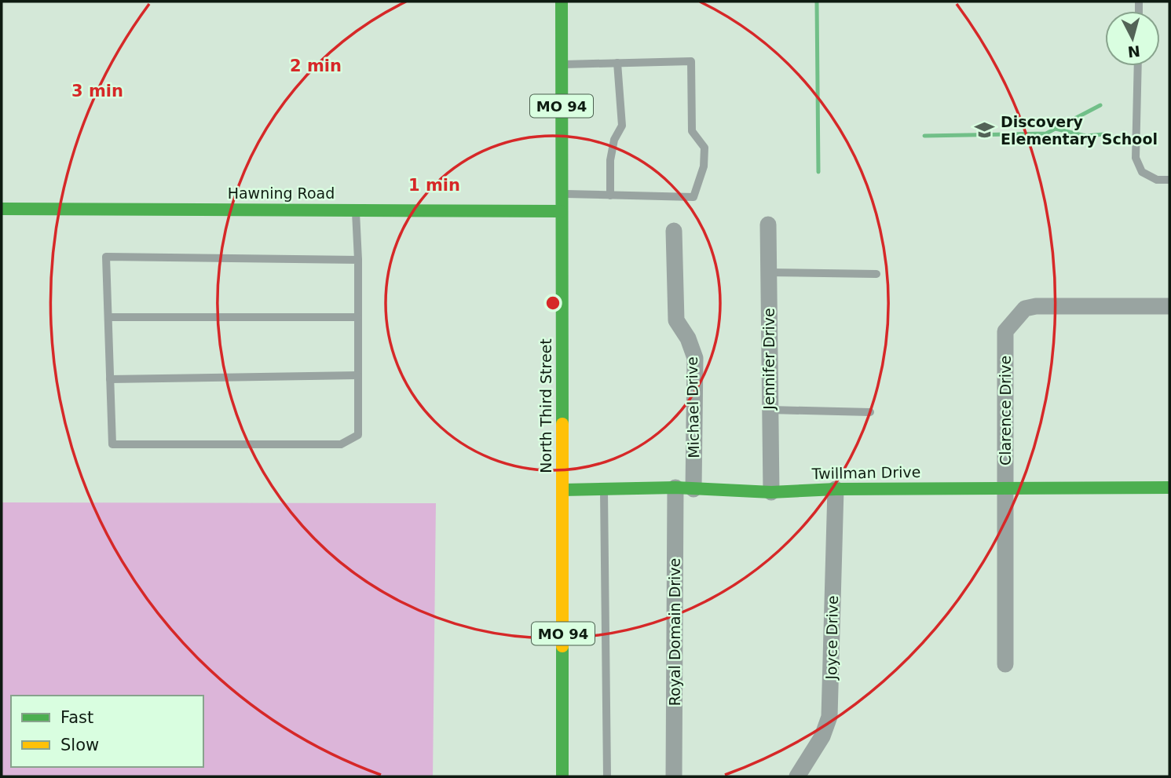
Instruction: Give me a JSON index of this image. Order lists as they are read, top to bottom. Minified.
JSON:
{"streets":{"street":["MO 94","Hawning Road","Jennifer Drive","North Third Street","Michael Drive","Clarence Drive","Twillman Drive","Royal Domain Drive","Joyce Drive"]},"crossings":[["Hawning Road","North Third Street"],["Jennifer Drive","Twillman Drive"],["North Third Street","Twillman Drive"],["Michael Drive","Twillman Drive"],["Clarence Drive","Twillman Drive"],["Twillman Drive","Royal Domain Drive"],["Twillman Drive","Joyce Drive"]],"places":{"school or university":["Discovery Elementary School"]},"legend":["Fast","Slow"],"north":"bottom","rings":["2 min","3 min","1 min"]}
